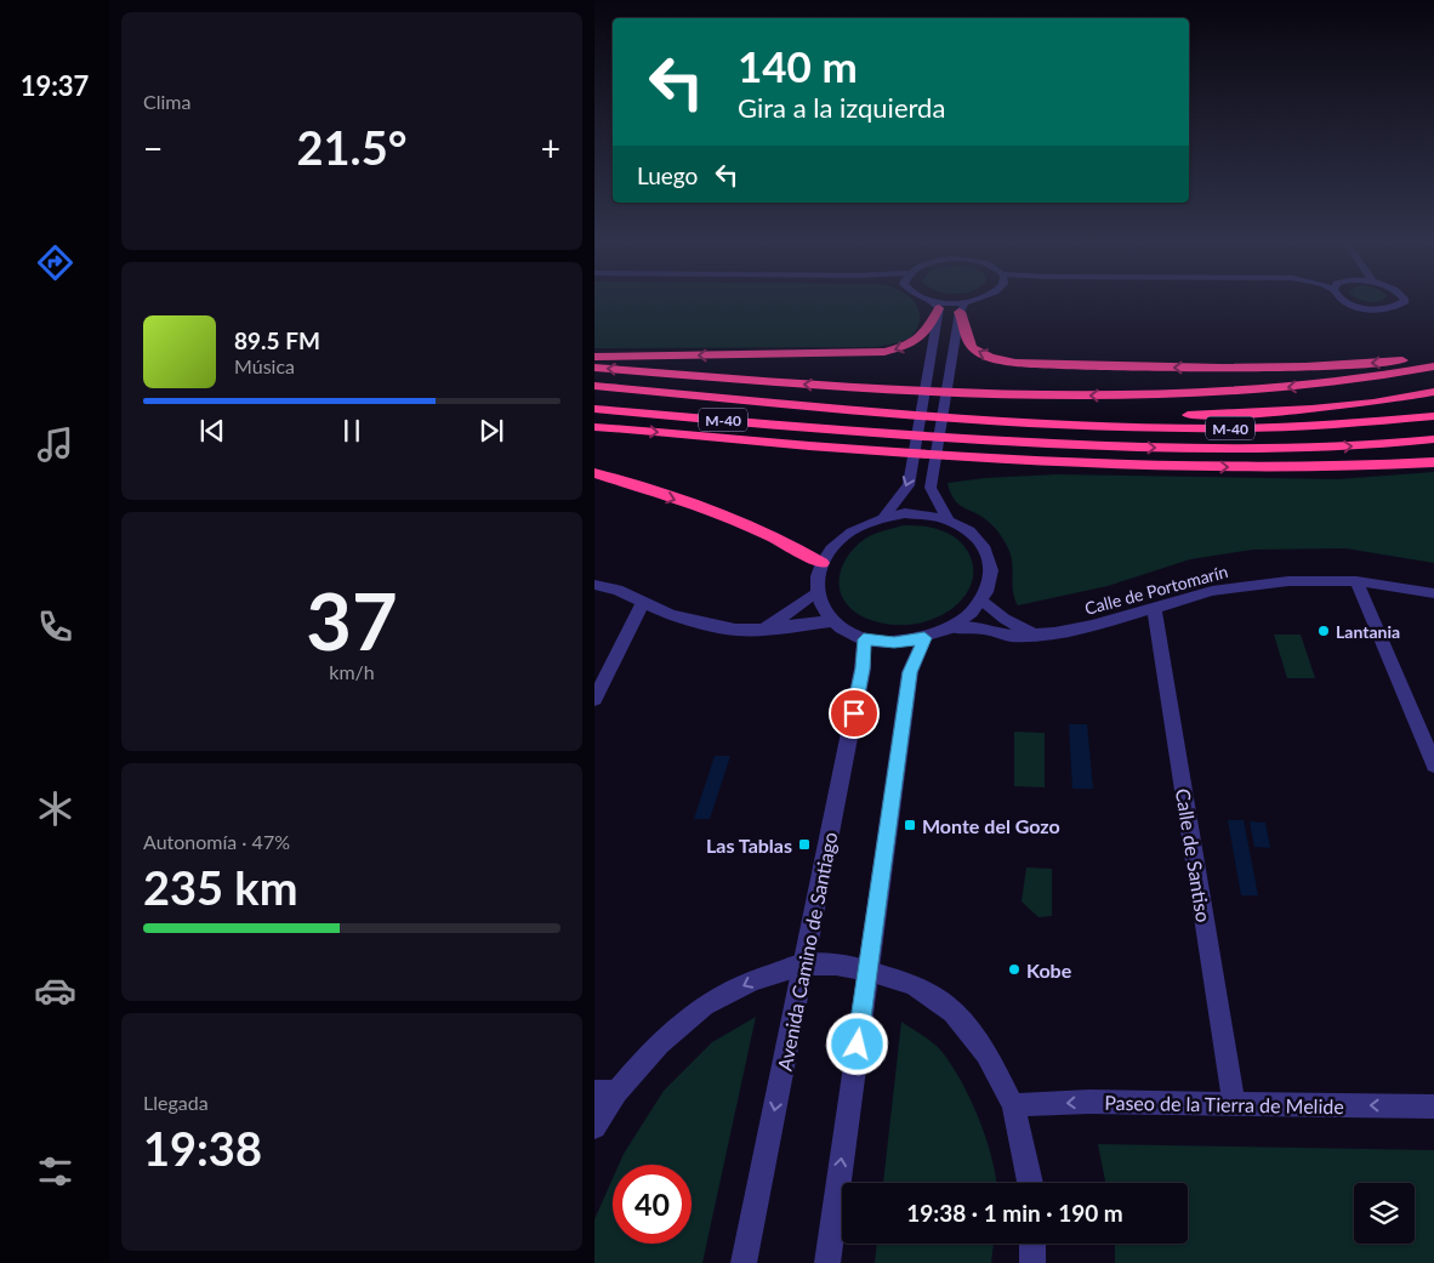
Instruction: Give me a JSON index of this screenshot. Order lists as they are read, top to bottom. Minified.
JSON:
{"streets":{"highway":["M-40"],"street":["Calle de Portomarín","Calle de Santiso","Avenida Camino de Santiago","Paseo de la Tierra de Melide"]},"crossings":[["Calle de Portomarín","Calle de Santiso"],["Calle de Portomarín","Avenida Camino de Santiago"],["Calle de Santiso","Paseo de la Tierra de Melide"]],"one_way":["Paseo de la Tierra de Melide"],"places":{"other":["Lantania","Kobe"],"transit":["Monte del Gozo","Las Tablas"]},"page":{"tabs":"19:37","tile":["Clima",["37","km/h"],["Autonomía · 47%","235 km"],["Llegada","19:38"]],"turn":["140 m","Gira a la izquierda"],"heat":["−","21.5°","+"],"then":"Luego","song":["89.5 FM","Música"],"limit":"40","trip":"19:38 · 1 min · 190 m"}}
